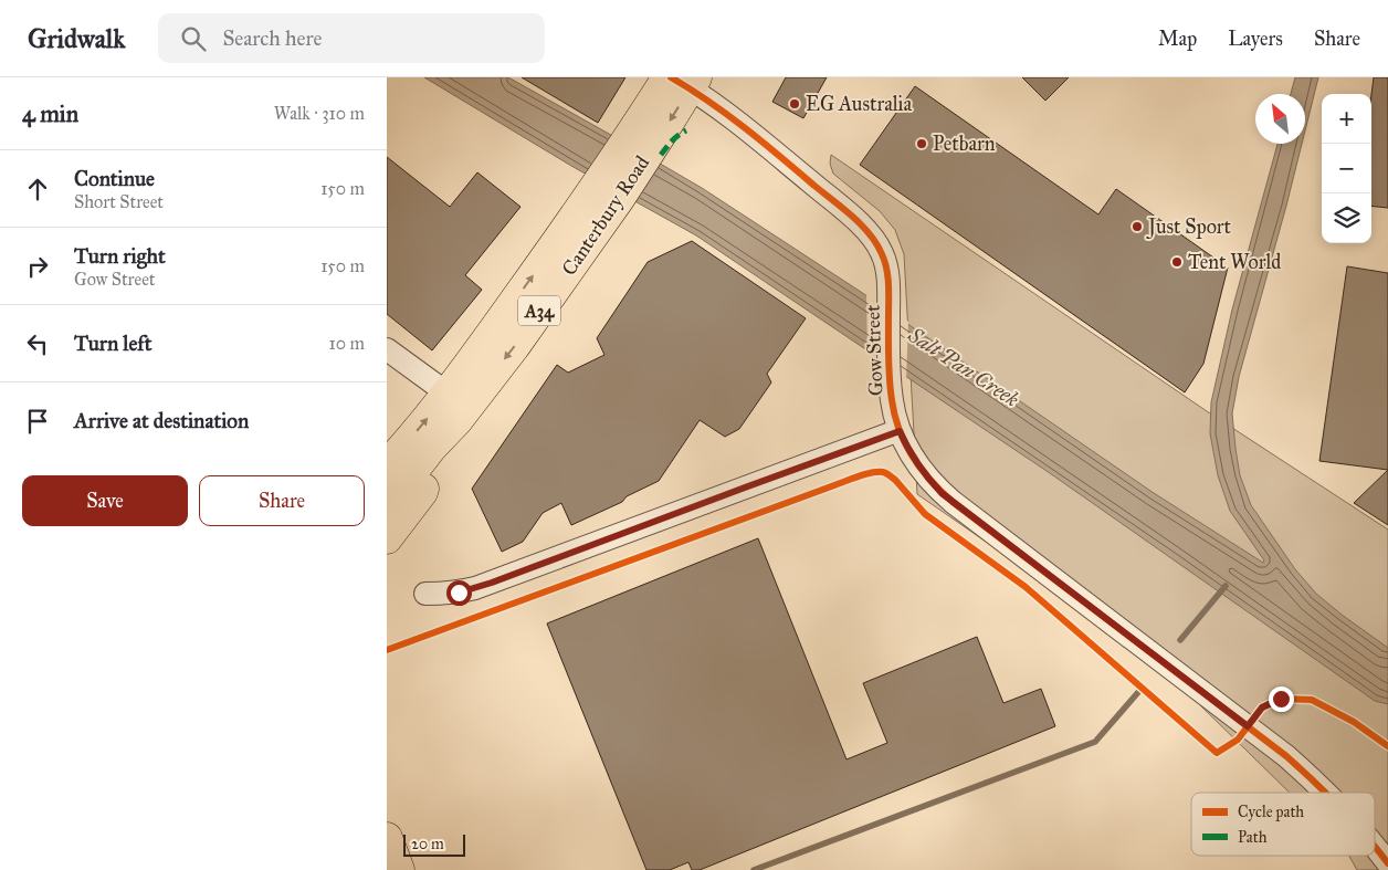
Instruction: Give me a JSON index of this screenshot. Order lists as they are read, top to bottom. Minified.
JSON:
{"streets":{"highway":["Canterbury Road","A34"],"street":["Gow Street"]},"crossings":[["Canterbury Road","Gow Street"]],"water":["Salt Pan Creek"],"places":["EG Australia","Petbarn","Just Sport","Tent World"],"legend":["Cycle path","Path"],"scale_bar":"20 m","north":"top left","page":{"header":"Gridwalk","search":"Search here","nav":["Map","Layers","Share"],"heading":["4 min","Walk · 310 m"],"map_buttons":["+","−"],"list":[["Continue","Short Street","150 m"],["Turn right","Gow Street","150 m"],["Turn left","10 m"],"Arrive at destination"],"buttons":["Save","Share"],"scale":"20 m"}}
